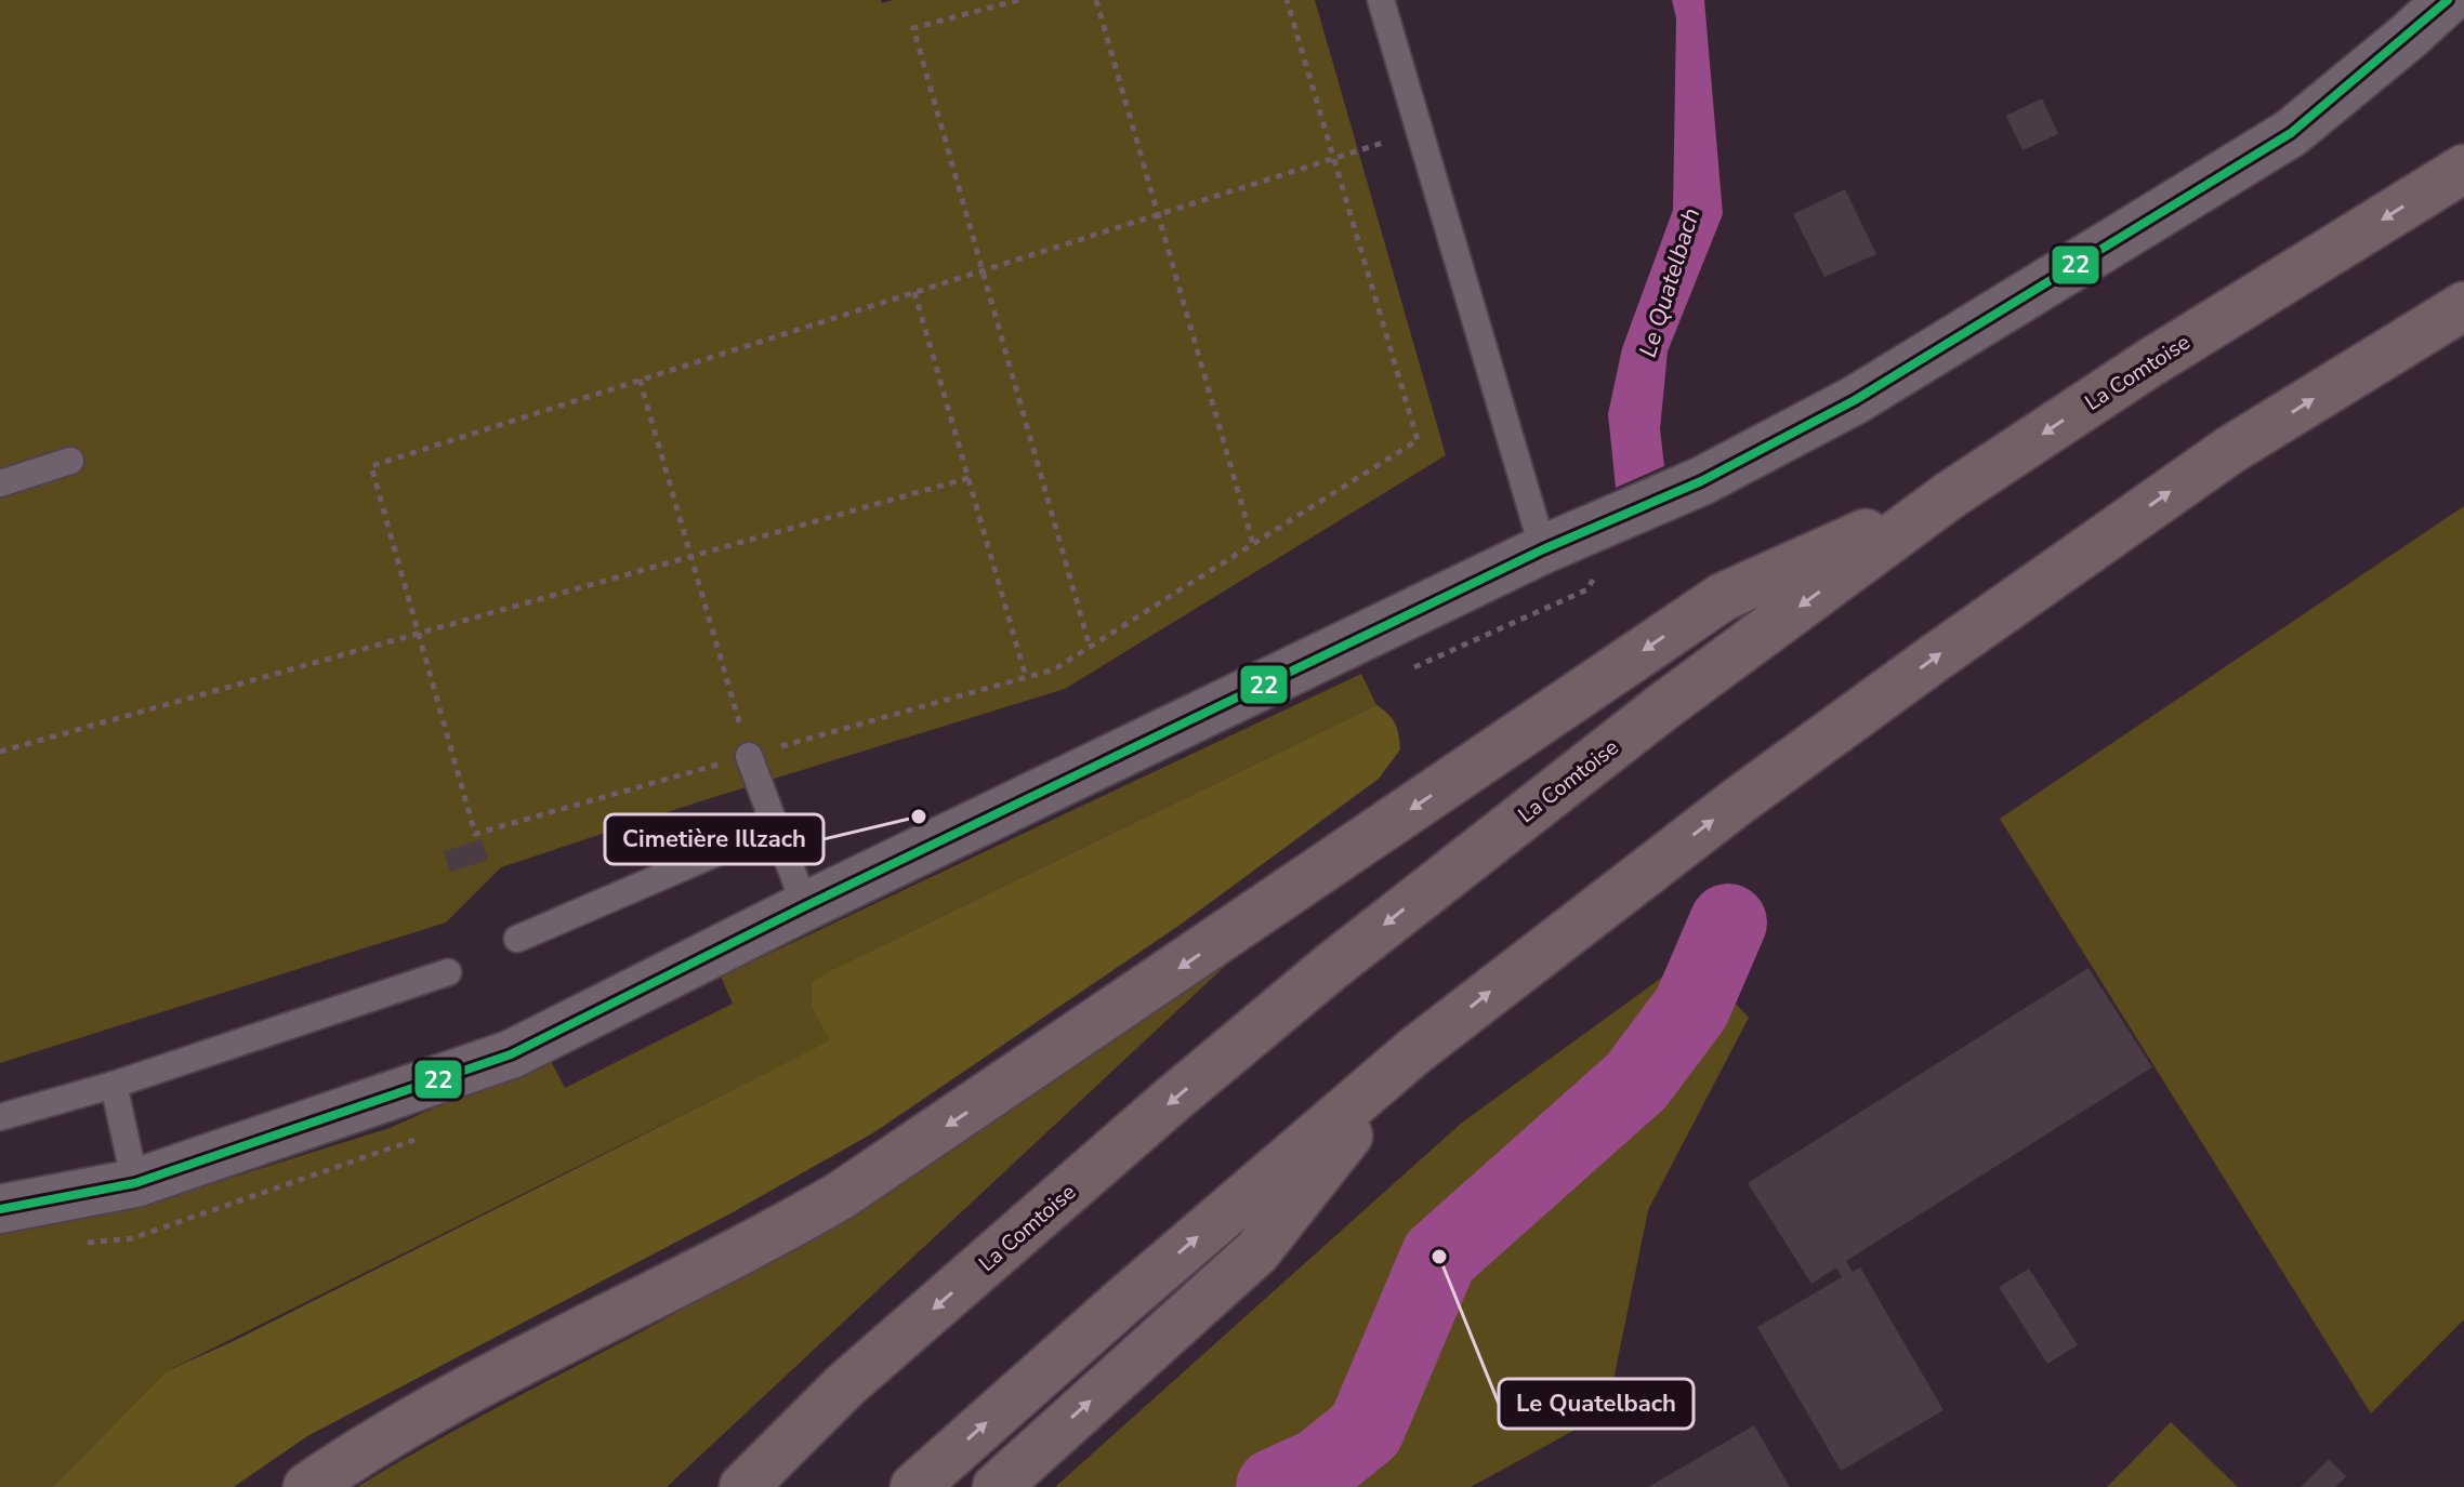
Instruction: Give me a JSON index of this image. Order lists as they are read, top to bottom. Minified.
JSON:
{"streets":{"highway":["La Comtoise"]},"water":["Le Quatelbach"],"places":["Cimetière Illzach","Le Quatelbach"],"lines":["transit line 22"]}
